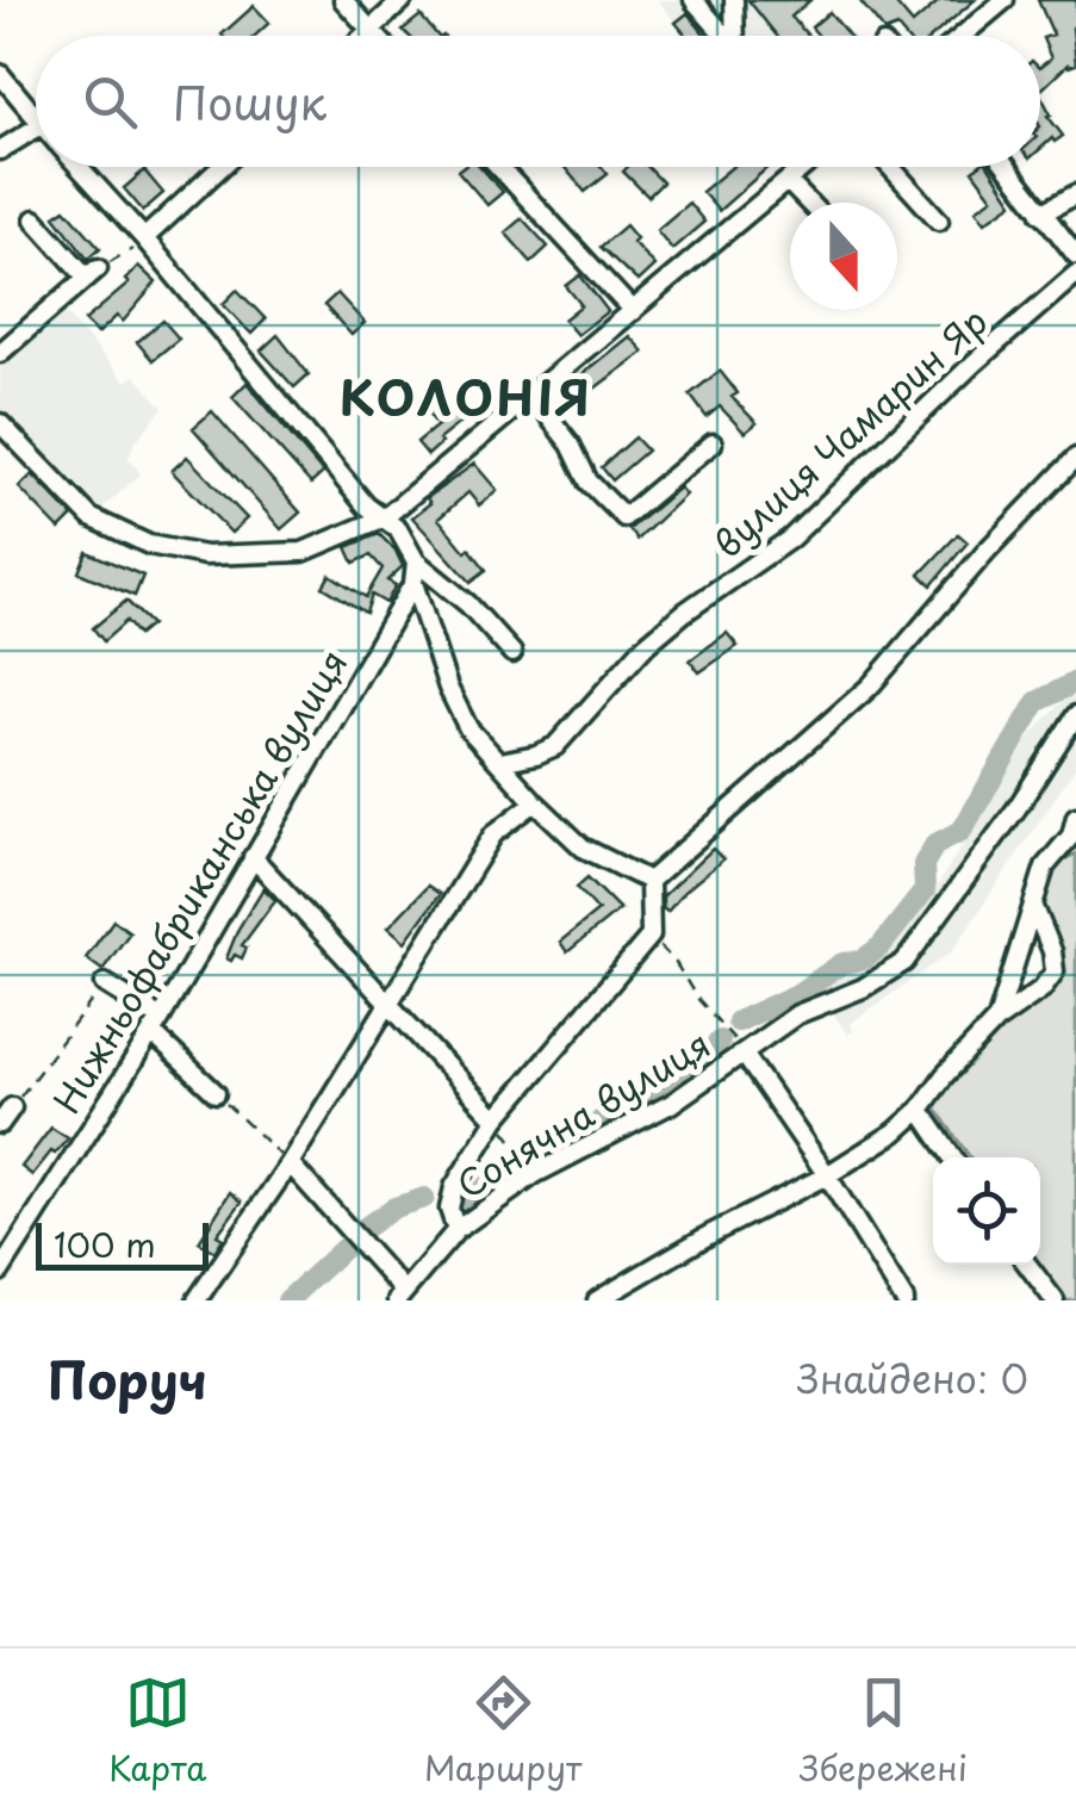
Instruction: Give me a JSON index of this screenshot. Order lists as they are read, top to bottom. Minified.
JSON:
{"streets":{"street":["вулиця Чамарин Яр","Нижньофабриканська вулиця","Сонячна вулиця"]},"districts":["КОЛОНІЯ"],"scale_bar":"100 m","north":"bottom","page":{"search":"Пошук","scale":"100 m","heading":["Поруч","Знайдено: 0"],"nav":["Карта","Маршрут","Збережені"]}}
